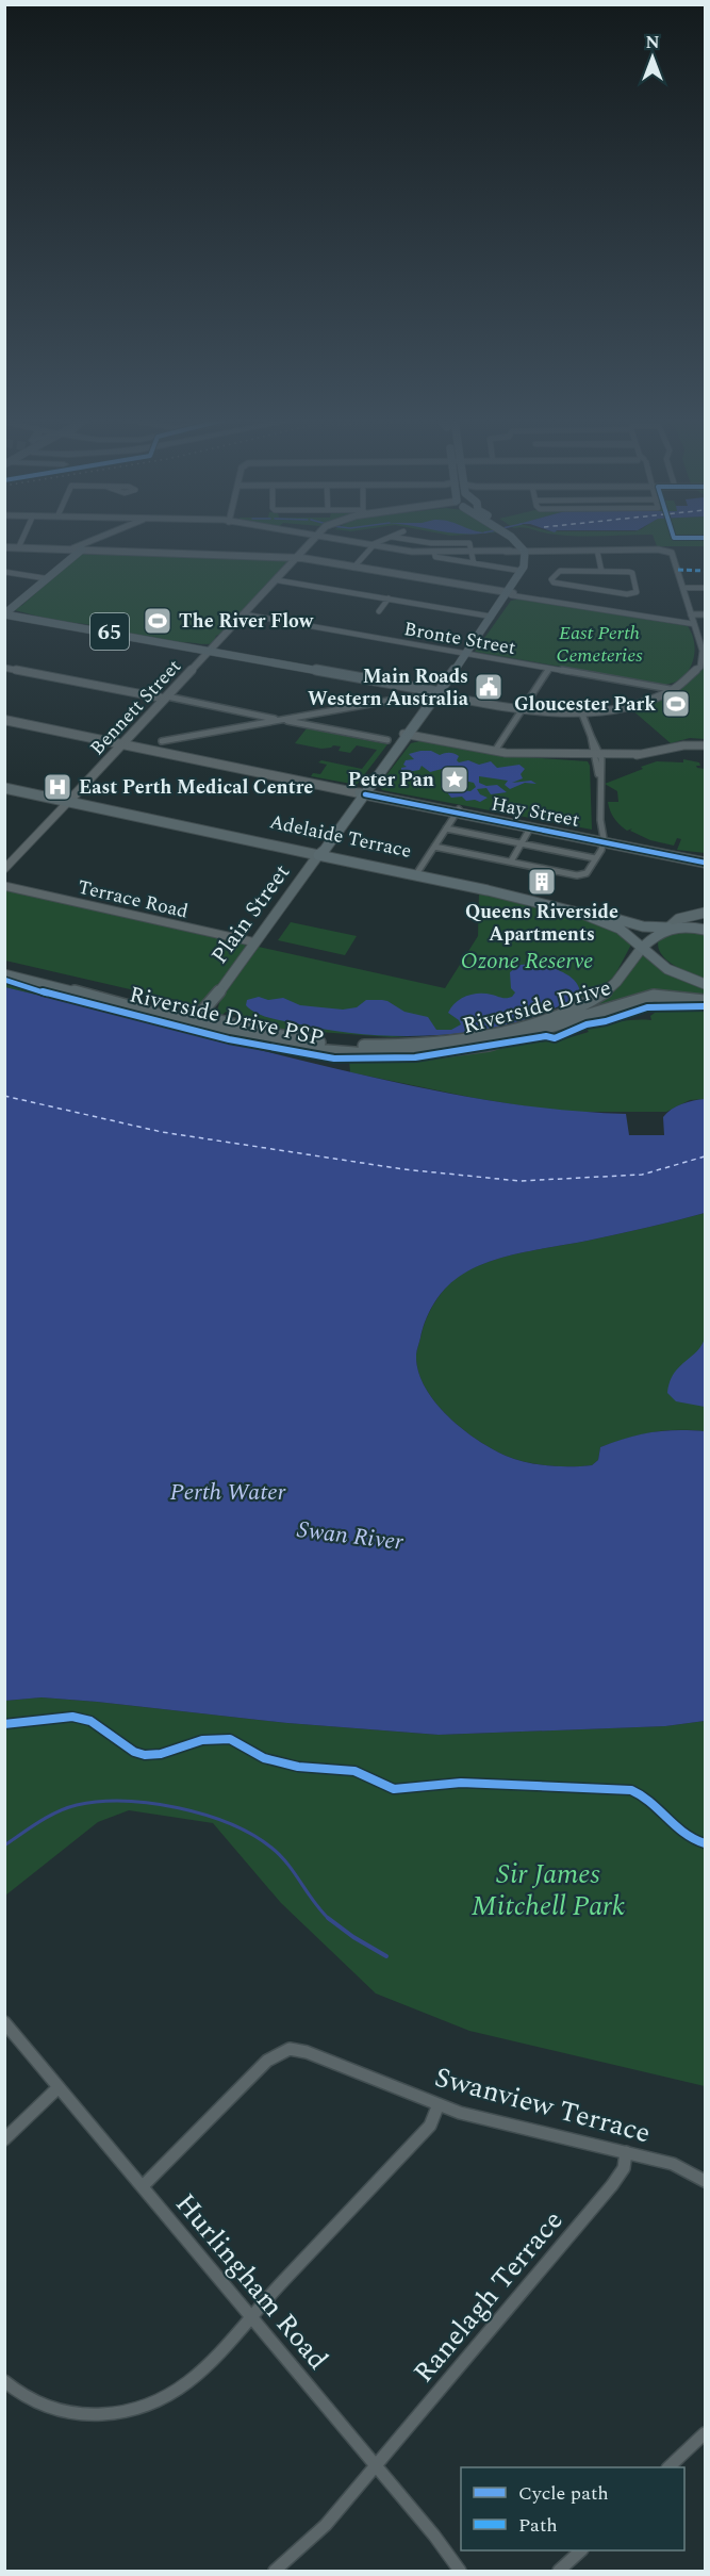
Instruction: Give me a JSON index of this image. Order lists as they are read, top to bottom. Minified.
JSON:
{"streets":{"highway":["Adelaide Terrace","Plain Street"],"main road":["65","Bennett Street","Hay Street","Riverside Drive"],"street":["Bronte Street","Terrace Road","Swanview Terrace","Hurlingham Road","Ranelagh Terrace"],"cycle path":["Riverside Drive PSP"]},"crossings":[["65","Bennett Street"],["65","Plain Street"],["Bronte Street","Bennett Street"],["Bronte Street","Plain Street"],["Bennett Street","Hay Street"],["Bennett Street","Adelaide Terrace"],["Hay Street","Plain Street"],["Adelaide Terrace","Plain Street"],["Adelaide Terrace","Riverside Drive"],["Terrace Road","Plain Street"],["Plain Street","Riverside Drive"],["Swanview Terrace","Hurlingham Road"],["Swanview Terrace","Ranelagh Terrace"],["Hurlingham Road","Ranelagh Terrace"]],"water":["Perth Water","Swan River"],"parks":["East Perth Cemeteries","Ozone Reserve","Sir James Mitchell Park"],"places":{"sports":["The River Flow","Gloucester Park"],"public building":["Main Roads Western Australia"],"place":["Peter Pan"],"hospital":["East Perth Medical Centre"],"building":["Queens Riverside Apartments"]},"legend":["Cycle path","Path"],"north":"top"}
